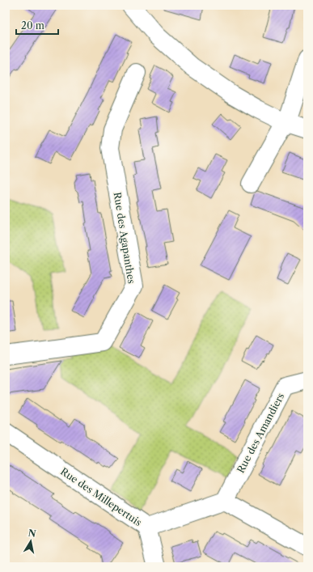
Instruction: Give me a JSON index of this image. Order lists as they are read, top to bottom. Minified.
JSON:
{"streets":{"street":["Rue des Agapanthes","Rue des Amandiers","Rue des Millepertuis"]},"crossings":[["Rue des Amandiers","Rue des Millepertuis"]],"scale_bar":"20 m","north":"top"}
